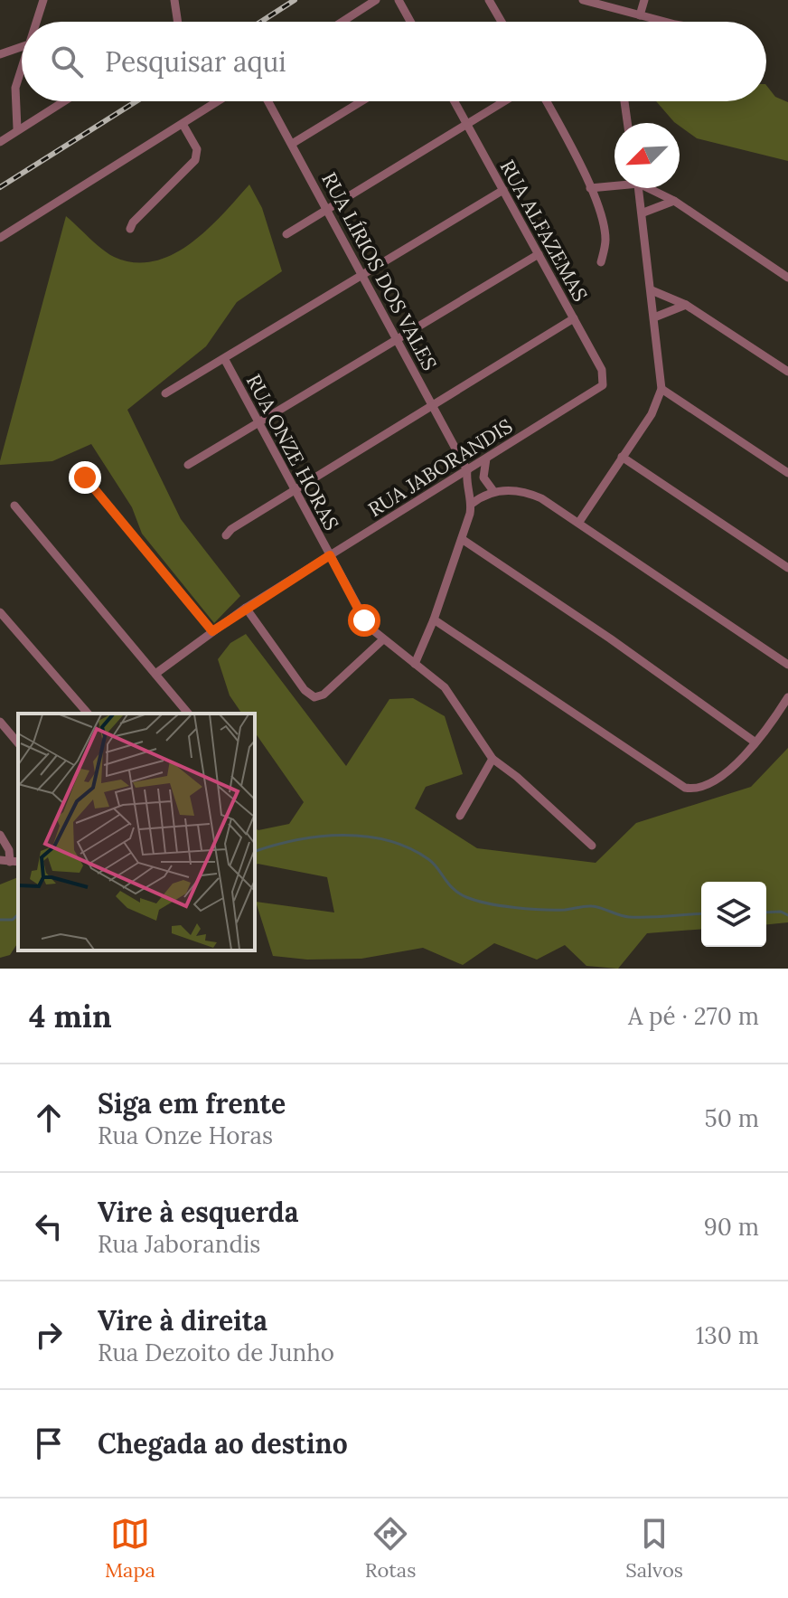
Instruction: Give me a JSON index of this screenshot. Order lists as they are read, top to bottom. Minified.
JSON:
{"streets":{"street":["RUA ALFAZEMAS","RUA LÍRIOS DOS VALES","RUA ONZE HORAS","RUA JABORANDIS"]},"crossings":[["RUA ALFAZEMAS","RUA JABORANDIS"],["RUA LÍRIOS DOS VALES","RUA JABORANDIS"],["RUA ONZE HORAS","RUA JABORANDIS"]],"north":"bottom left","page":{"search":"Pesquisar aqui","heading":["4 min","A pé · 270 m"],"list":[["Siga em frente","Rua Onze Horas","50 m"],["Vire à esquerda","Rua Jaborandis","90 m"],["Vire à direita","Rua Dezoito de Junho","130 m"],"Chegada ao destino"],"nav":["Mapa","Rotas","Salvos"]}}
